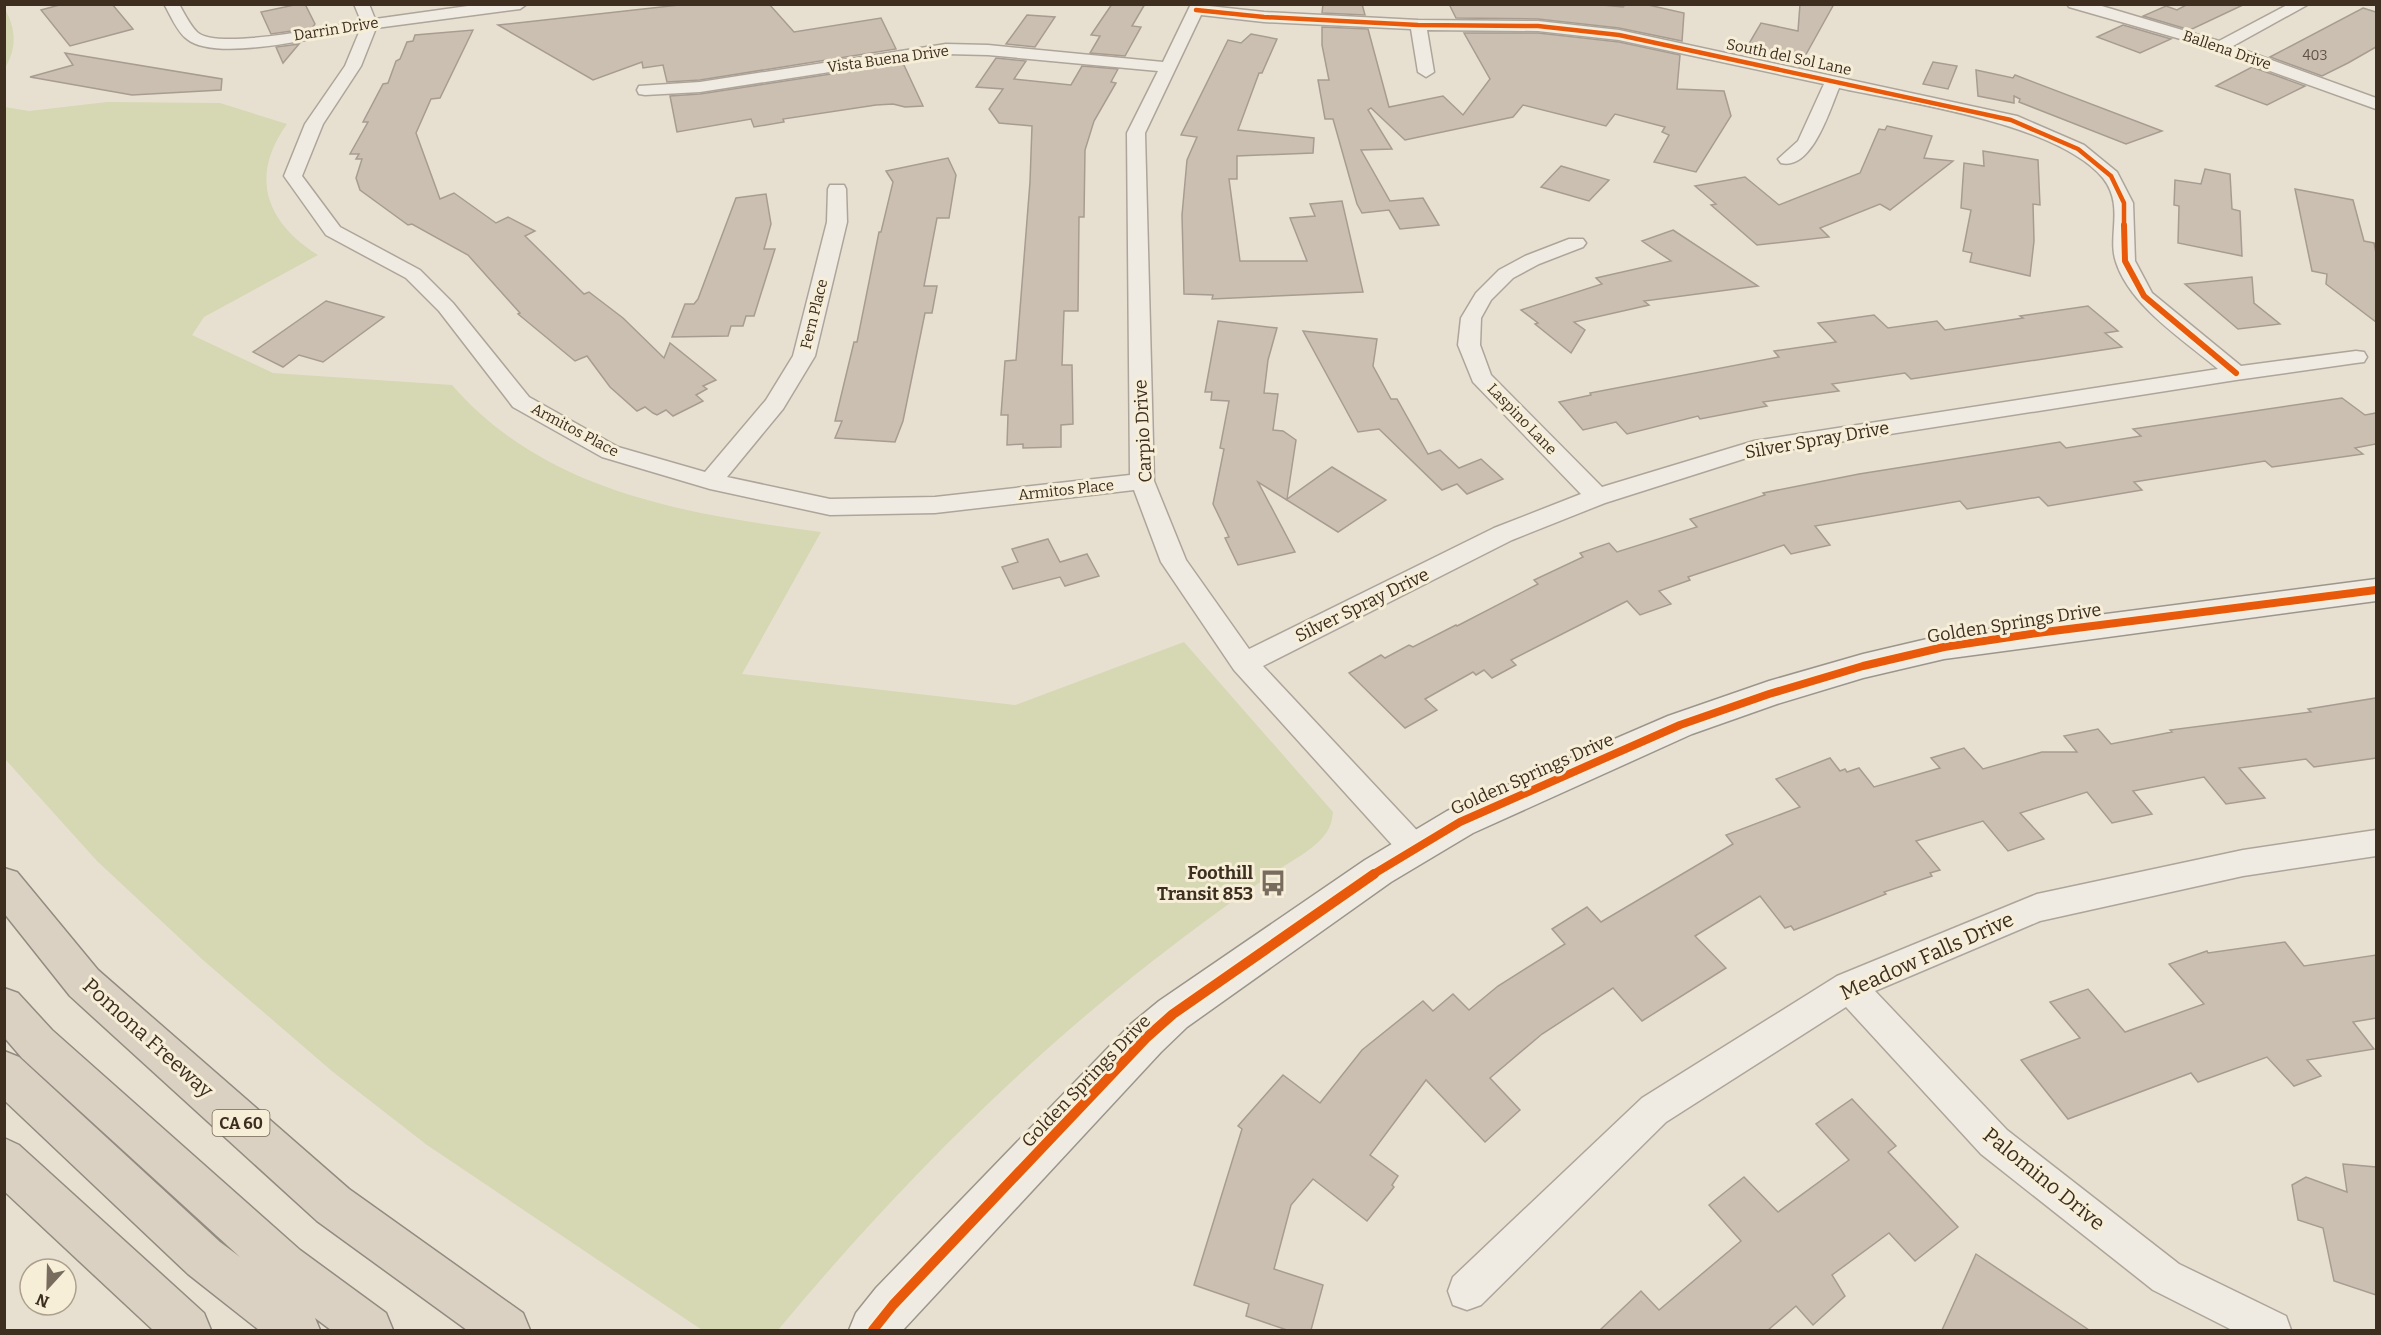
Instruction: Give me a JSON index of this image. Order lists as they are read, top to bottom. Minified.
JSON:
{"streets":{"highway":["Pomona Freeway","CA 60"],"main road":["Golden Springs Drive"],"street":["Darrin Drive","Ballena Drive","South del Sol Lane","Vista Buena Drive","Fern Place","Laspino Lane","Armitos Place","Carpio Drive","Silver Spray Drive","Meadow Falls Drive","Palomino Drive"]},"crossings":[["Darrin Drive","Armitos Place"],["South del Sol Lane","Carpio Drive"],["South del Sol Lane","Silver Spray Drive"],["Vista Buena Drive","Carpio Drive"],["Fern Place","Armitos Place"],["Laspino Lane","Silver Spray Drive"],["Armitos Place","Carpio Drive"],["Carpio Drive","Silver Spray Drive"],["Carpio Drive","Golden Springs Drive"],["Meadow Falls Drive","Palomino Drive"]],"places":{"bus stop":["Foothill Transit 853"]},"house_numbers":["403"],"north":"bottom"}
